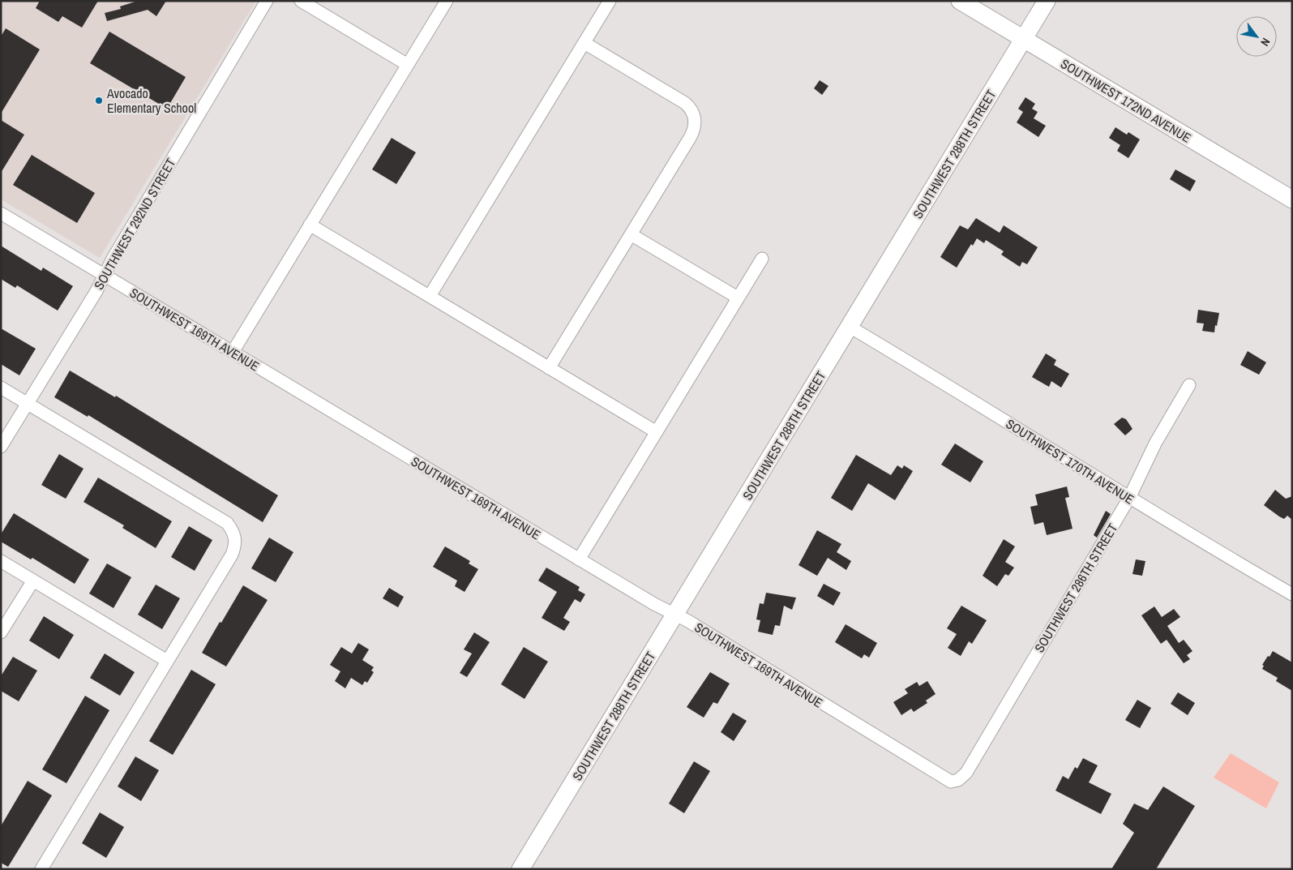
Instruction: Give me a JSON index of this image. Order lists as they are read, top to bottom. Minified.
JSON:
{"streets":{"street":["SOUTHWEST 172ND AVENUE","SOUTHWEST 288TH STREET","SOUTHWEST 292ND STREET","SOUTHWEST 169TH AVENUE","SOUTHWEST 170TH AVENUE","SOUTHWEST 286TH STREET"]},"crossings":[["SOUTHWEST 172ND AVENUE","SOUTHWEST 288TH STREET"],["SOUTHWEST 288TH STREET","SOUTHWEST 169TH AVENUE"],["SOUTHWEST 288TH STREET","SOUTHWEST 170TH AVENUE"],["SOUTHWEST 292ND STREET","SOUTHWEST 169TH AVENUE"],["SOUTHWEST 169TH AVENUE","SOUTHWEST 286TH STREET"],["SOUTHWEST 170TH AVENUE","SOUTHWEST 286TH STREET"]],"places":["Avocado Elementary School"],"north":"bottom right"}
